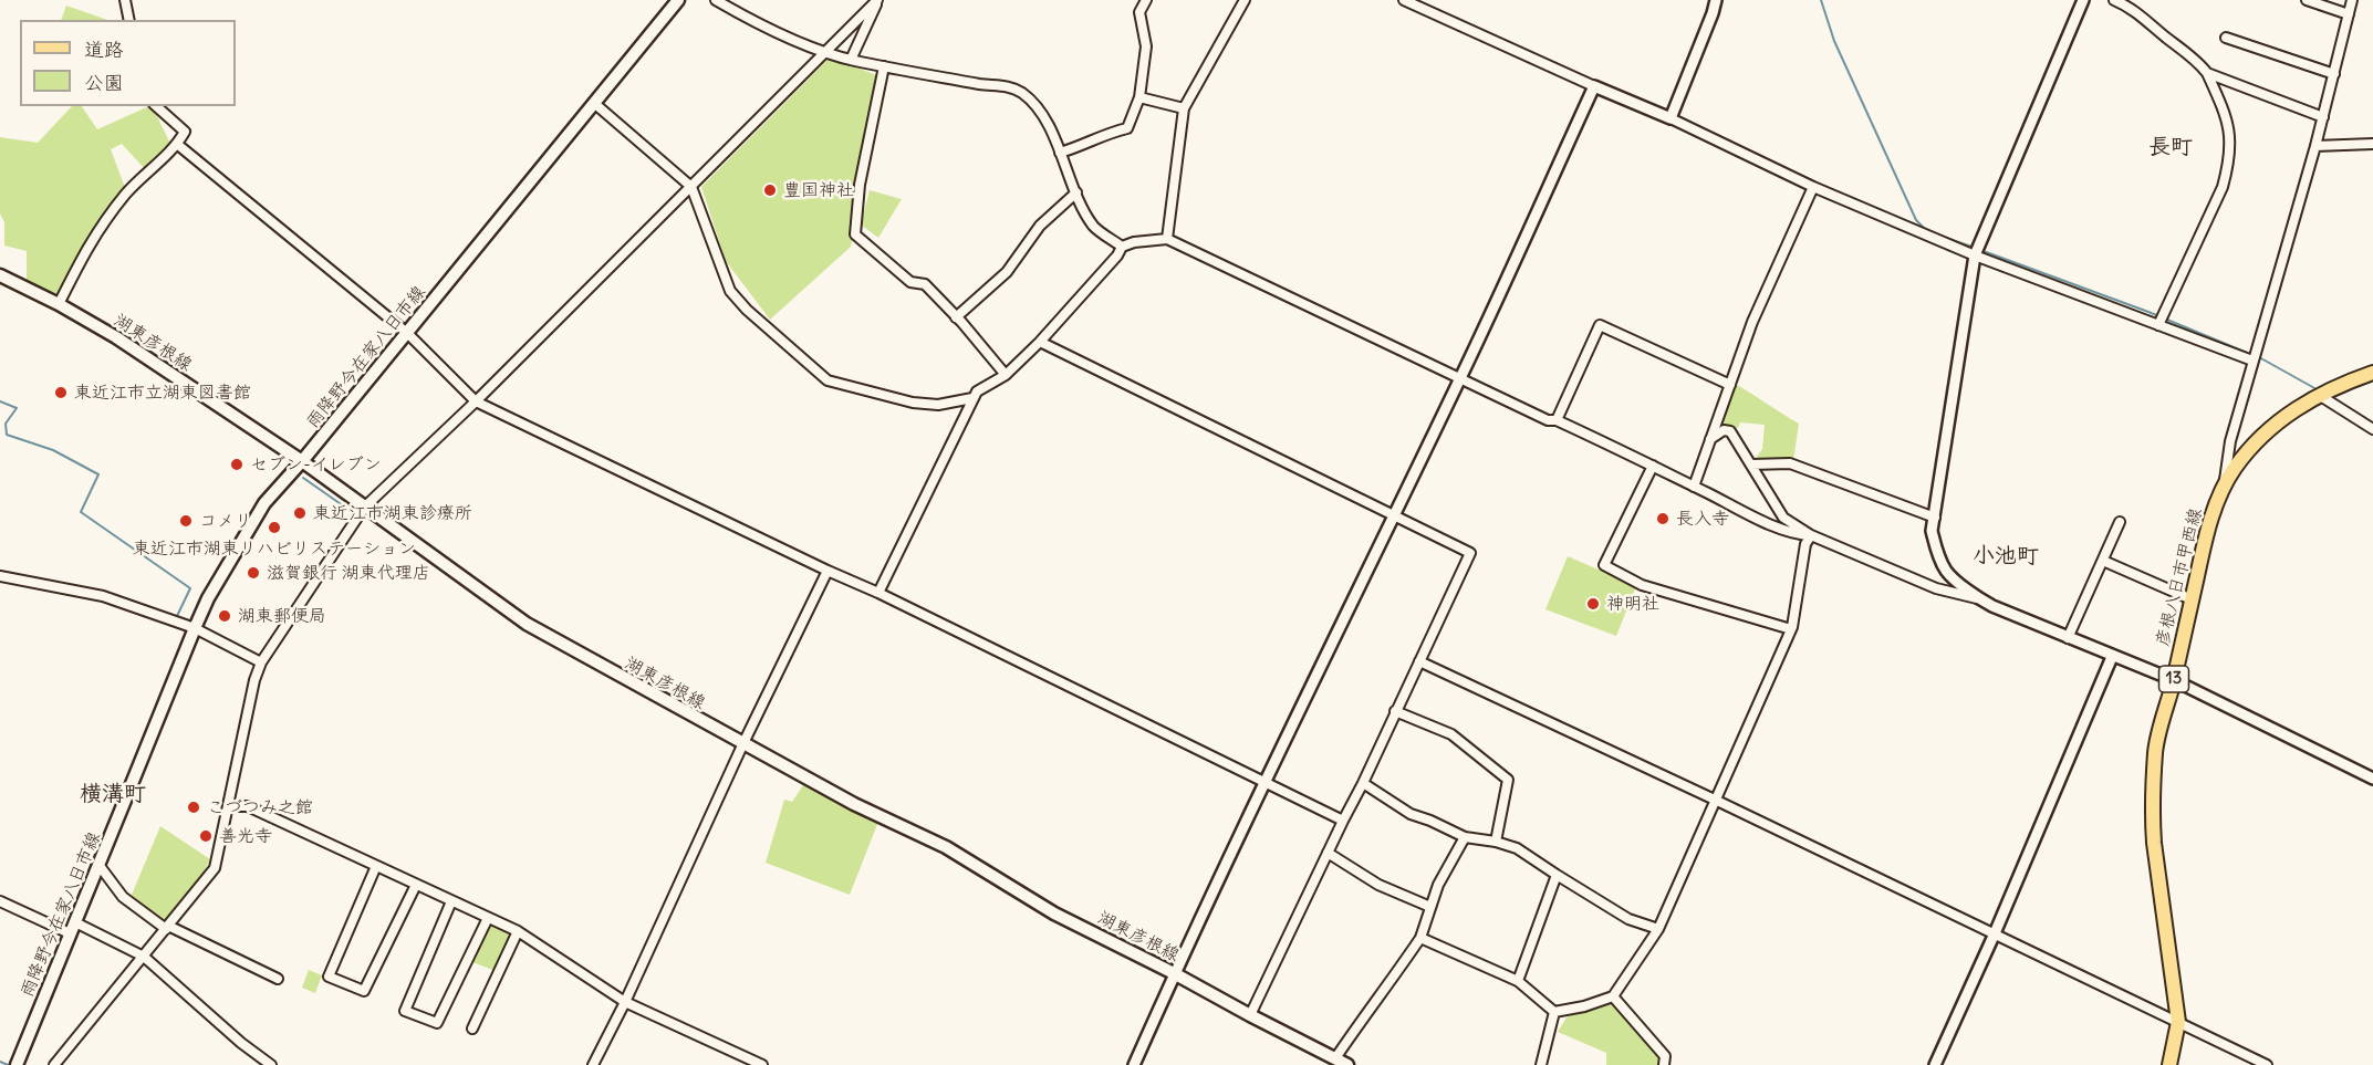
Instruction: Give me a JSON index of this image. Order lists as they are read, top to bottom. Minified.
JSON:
{"streets":{"main road":["湖東彦根線","雨降野今在家八日市線","彦根八日市甲西線","13"]},"crossings":[["湖東彦根線","雨降野今在家八日市線"]],"districts":["長町","小池町","横溝町"],"places":["豊国神社","東近江市立湖東図書館","セブン-イレブン","東近江市湖東診療所","長入寺","コメリ","東近江市湖東リハビリステーション","滋賀銀行 湖東代理店","神明社","湖東郵便局","こづつみ之館","善光寺"],"legend":["道路","公園"]}
